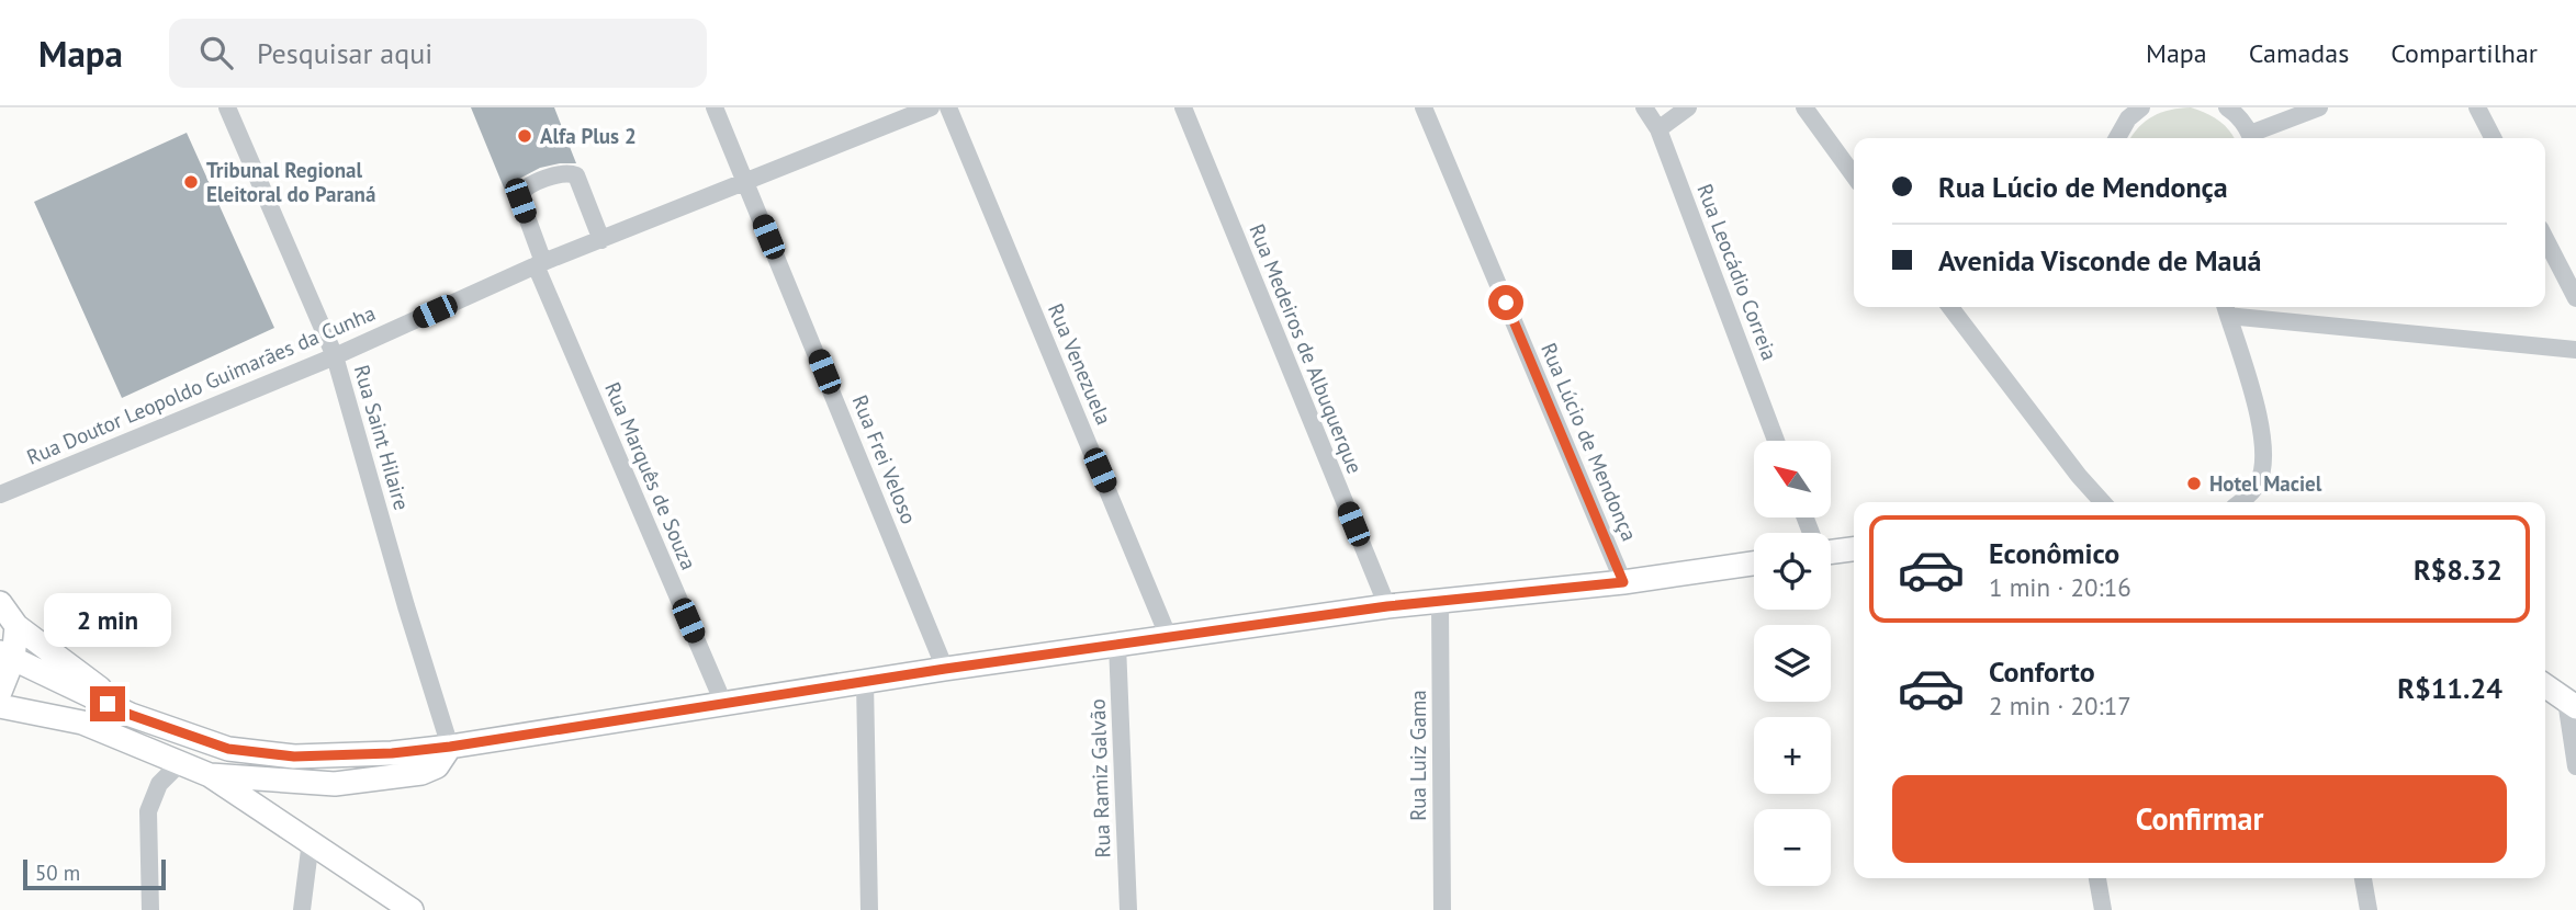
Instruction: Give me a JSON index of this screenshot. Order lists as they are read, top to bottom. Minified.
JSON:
{"streets":{"street":["Rua Leocádio Correia","Rua Medeiros de Albuquerque","Rua Venezuela","Rua Doutor Leopoldo Guimarães da Cunha","Rua Saint Hilaire","Rua Lúcio de Mendonça","Rua Frei Veloso","Rua Marquês de Souza","Rua Luiz Gama","Rua Ramiz Galvão"]},"crossings":[["Rua Doutor Leopoldo Guimarães da Cunha","Rua Saint Hilaire"],["Rua Doutor Leopoldo Guimarães da Cunha","Rua Frei Veloso"],["Rua Doutor Leopoldo Guimarães da Cunha","Rua Marquês de Souza"]],"places":["Alfa Plus 2","Tribunal Regional Eleitoral do Paraná","Hotel Maciel"],"scale_bar":"50 m","north":"top left","page":{"header":"Mapa","search":"Pesquisar aqui","nav":["Mapa","Camadas","Compartilhar"],"banner":["Rua Lúcio de Mendonça","Avenida Visconde de Mauá"],"map_buttons":["+","−"],"list":[{"name":"Econômico","note":"1 min · 20:16","value":"R$8.32"},{"name":"Conforto","note":"2 min · 20:17","value":"R$11.24"}],"bubble":"2 min","buttons":"Confirmar","scale":"50 m"}}
